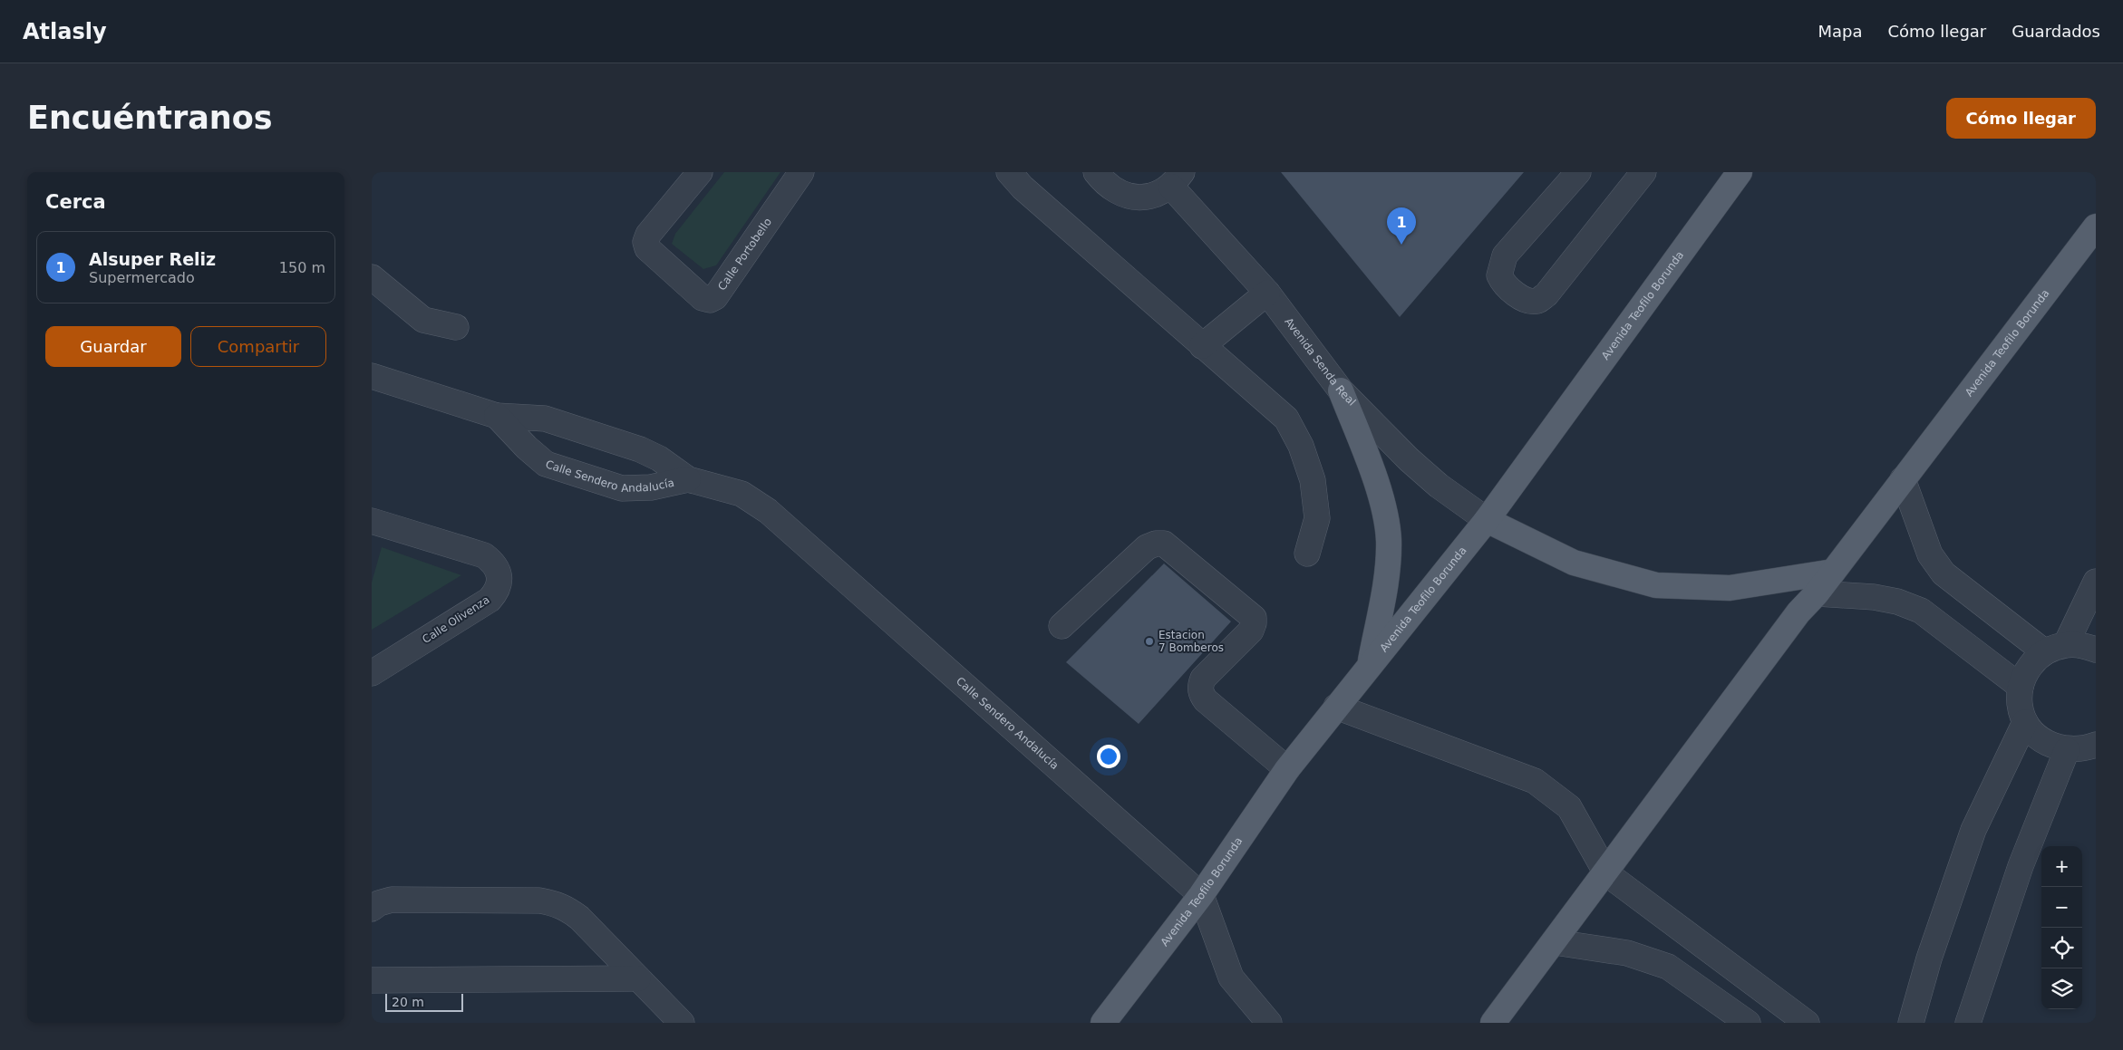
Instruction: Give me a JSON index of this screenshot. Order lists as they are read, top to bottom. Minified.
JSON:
{"streets":{"main road":["Avenida Teofilo Borunda"],"street":["Calle Portobello","Avenida Senda Real","Calle Sendero Andalucía","Calle Olivenza"]},"crossings":[["Avenida Teofilo Borunda","Avenida Senda Real"],["Avenida Teofilo Borunda","Calle Sendero Andalucía"]],"places":["Estacion 7 Bomberos"],"scale_bar":"20 m","page":{"header":"Atlasly","nav":["Mapa","Cómo llegar","Guardados"],"buttons":["Cómo llegar",["Guardar","Compartir"]],"title":"Encuéntranos","heading":"Cerca","pins":"1","list":[{"mark":"1","name":"Alsuper Reliz","note":"Supermercado","value":"150 m"}],"map_buttons":["+","−"],"scale":"20 m"}}
